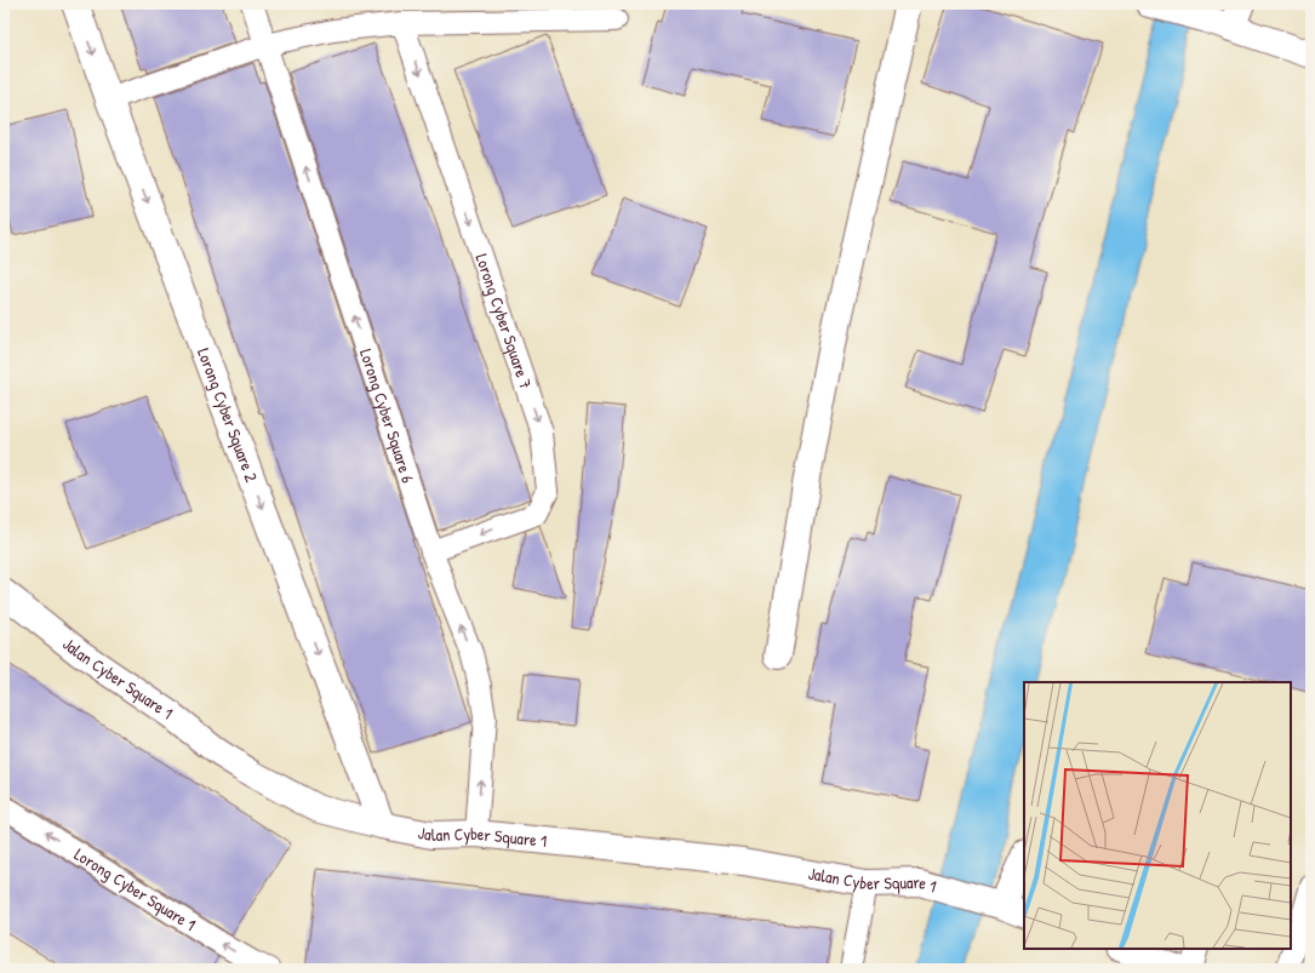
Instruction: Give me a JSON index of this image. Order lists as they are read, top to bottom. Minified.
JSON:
{"streets":{"street":["Lorong Cyber Square 2","Jalan Cyber Square 1"],"lane":["Lorong Cyber Square 7","Lorong Cyber Square 6","Lorong Cyber Square 1"]},"crossings":[["Lorong Cyber Square 7","Lorong Cyber Square 6"],["Lorong Cyber Square 2","Jalan Cyber Square 1"],["Lorong Cyber Square 6","Jalan Cyber Square 1"]],"one_way":["Lorong Cyber Square 7","Lorong Cyber Square 2","Lorong Cyber Square 6","Lorong Cyber Square 1"]}
